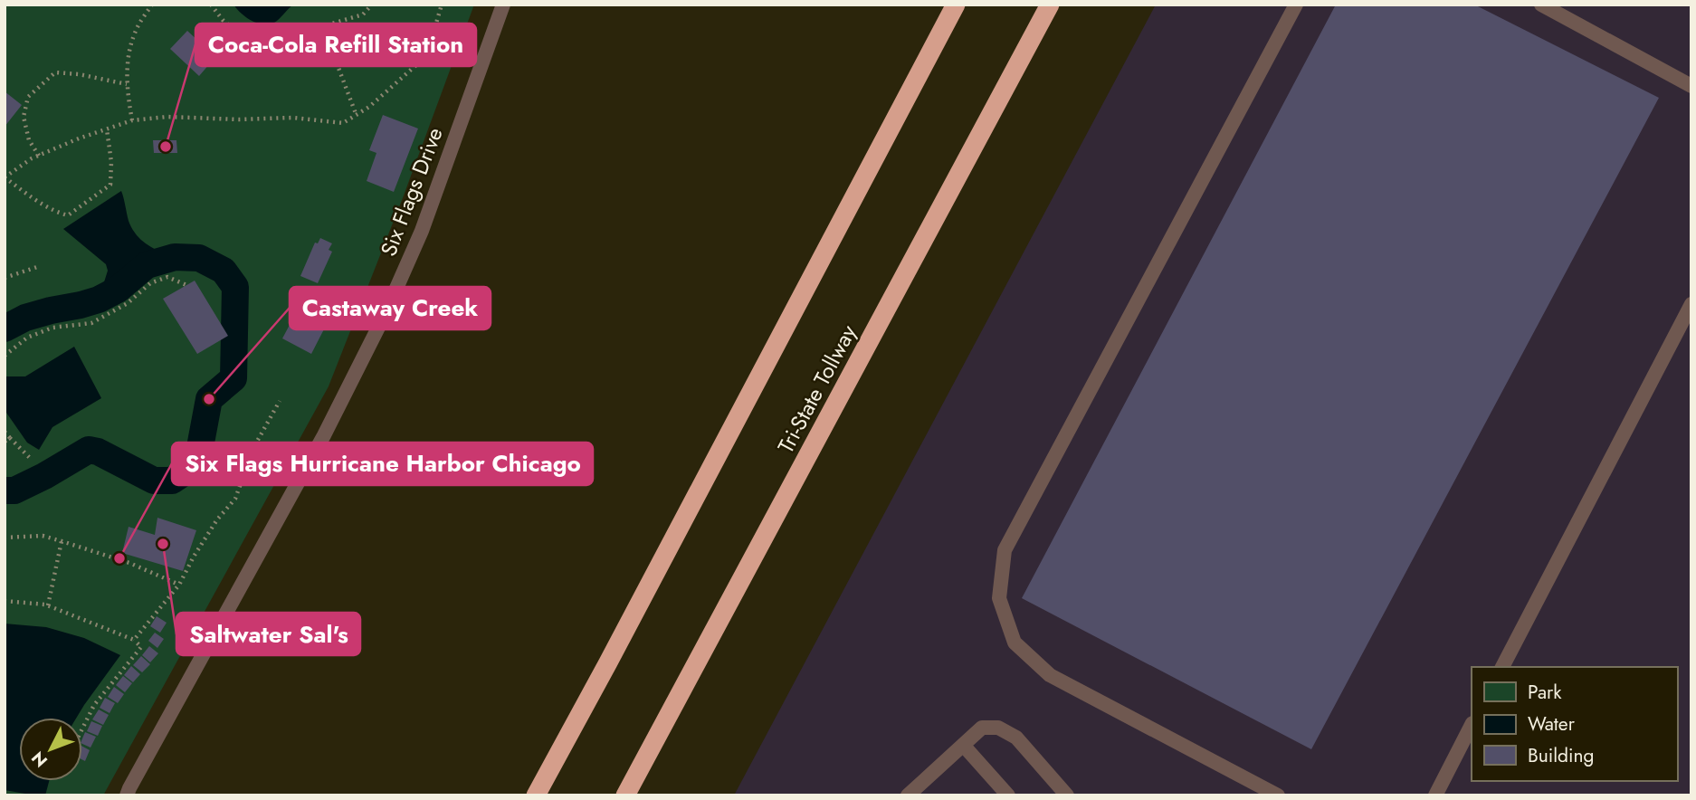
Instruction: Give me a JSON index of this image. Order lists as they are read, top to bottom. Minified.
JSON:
{"streets":{"highway":["Tri-State Tollway"],"lane":["Six Flags Drive"]},"places":["Coca-Cola Refill Station","Castaway Creek","Saltwater Sal's","Six Flags Hurricane Harbor Chicago"],"legend":["Park","Water","Building"],"north":"bottom left"}
